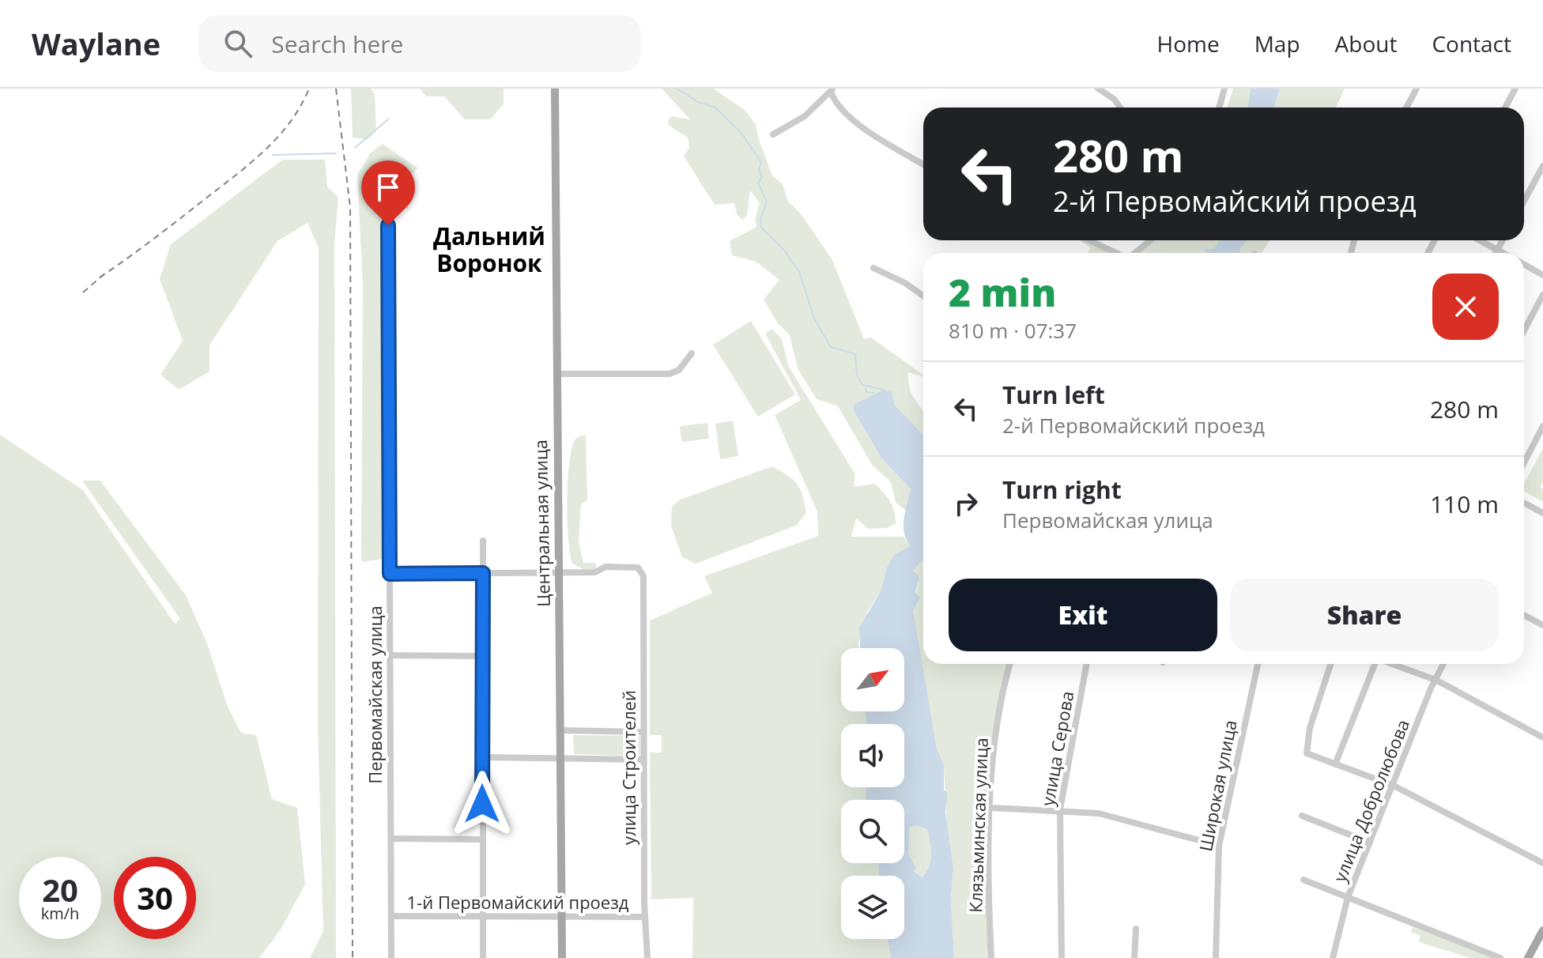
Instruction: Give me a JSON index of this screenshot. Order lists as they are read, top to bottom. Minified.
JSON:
{"streets":{"main road":["Центральная улица"],"street":["Первомайская улица","улица Серова","улица Строителей","Широкая улица","улица Добролюбова","Клязьминская улица","1-й Первомайский проезд"]},"crossings":[["Центральная улица","улица Строителей"],["Центральная улица","1-й Первомайский проезд"],["Первомайская улица","1-й Первомайский проезд"],["улица Строителей","1-й Первомайский проезд"]],"districts":["Дальний Воронок"],"north":"top right","page":{"header":"Waylane","search":"Search here","nav":["Home","Map","About","Contact"],"turn":["280 m","2-й Первомайский проезд"],"heading":["2 min","810 m · 07:37"],"list":[{"name":"Turn left","note":"2-й Первомайский проезд","value":"280 m"},{"name":"Turn right","note":"Первомайская улица","value":"110 m"}],"buttons":["Exit","Share"],"speed":"20 km/h","limit":"30"}}
